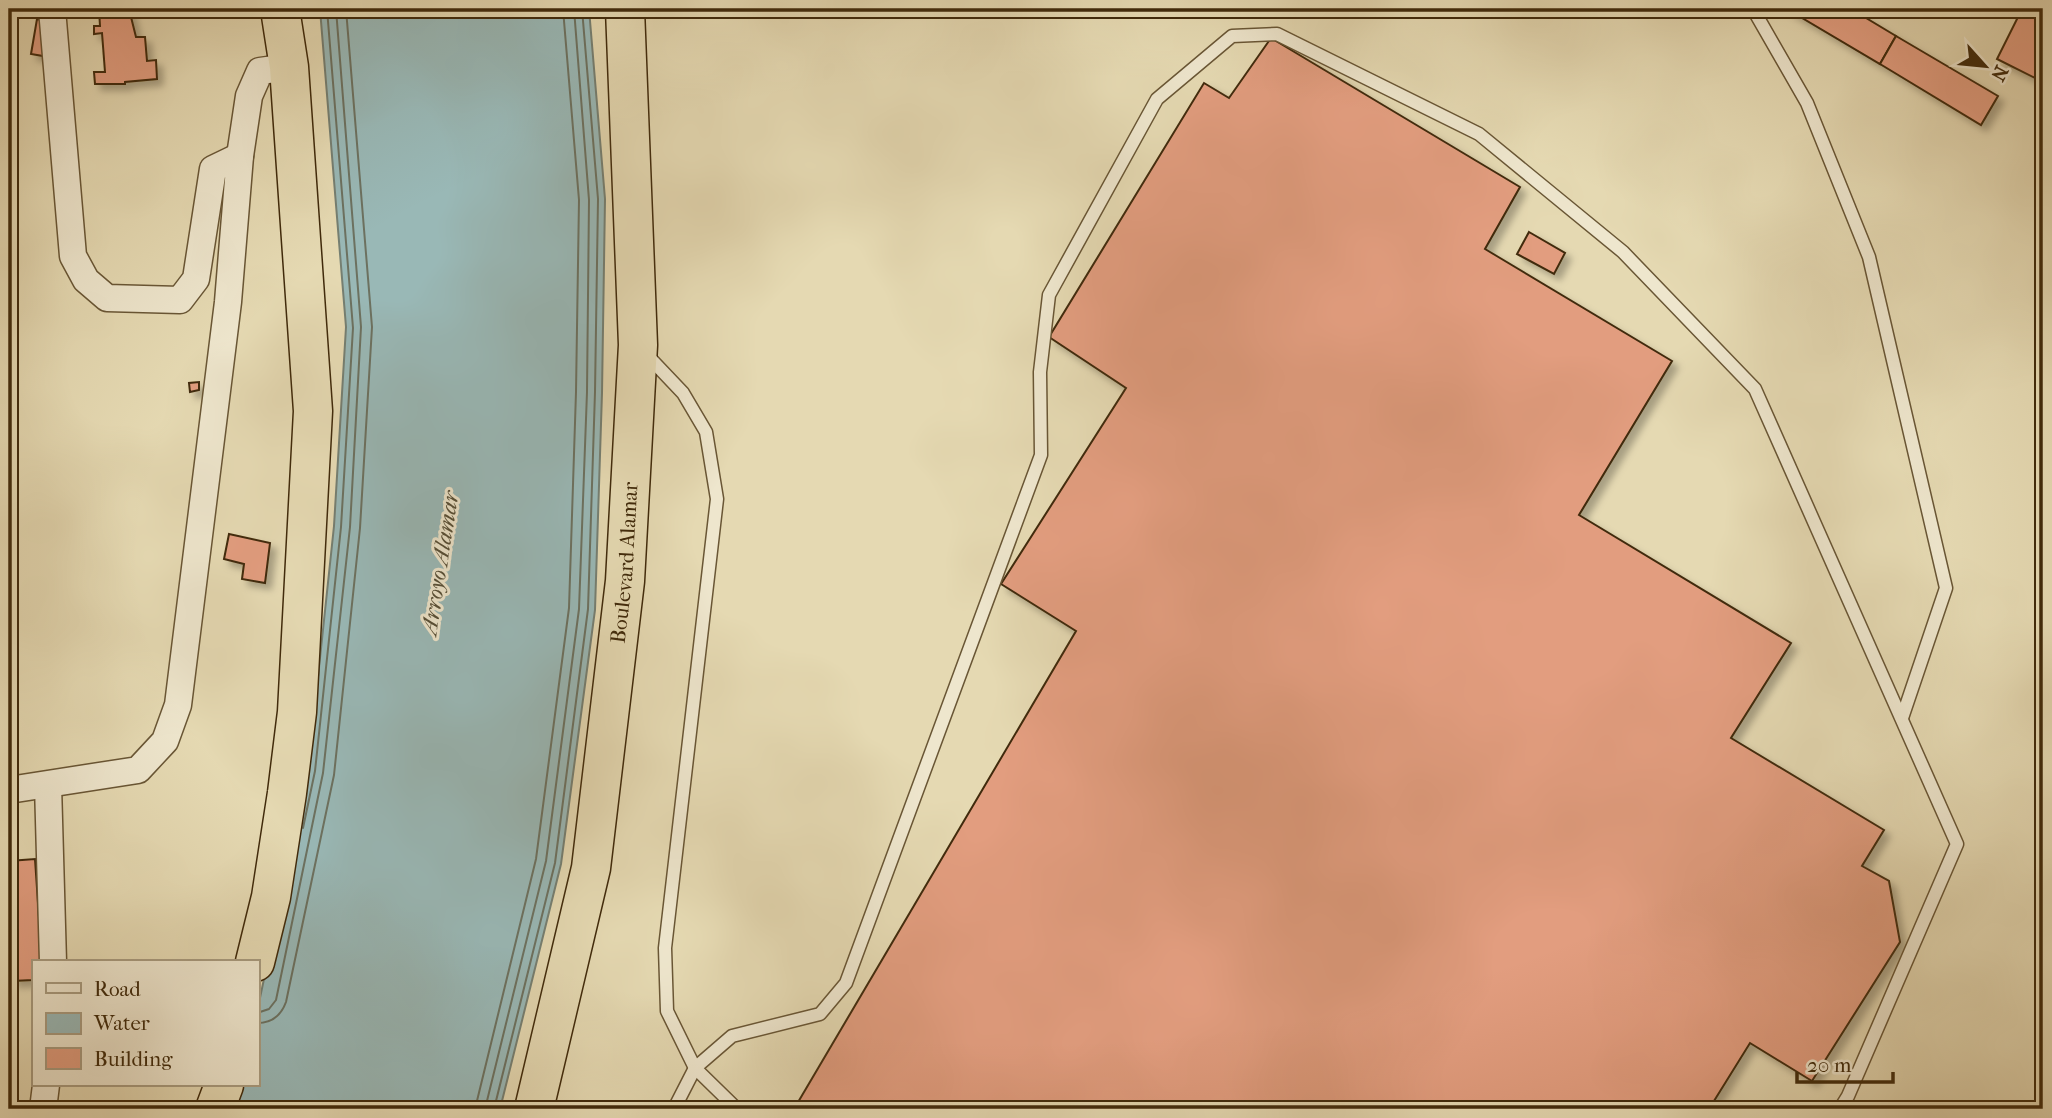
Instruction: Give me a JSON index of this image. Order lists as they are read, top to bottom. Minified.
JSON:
{"streets":{"highway":["Boulevard Alamar"]},"water":["Arroyo Alamar"],"legend":["Road","Water","Building"],"scale_bar":"20 m","north":"bottom right"}
